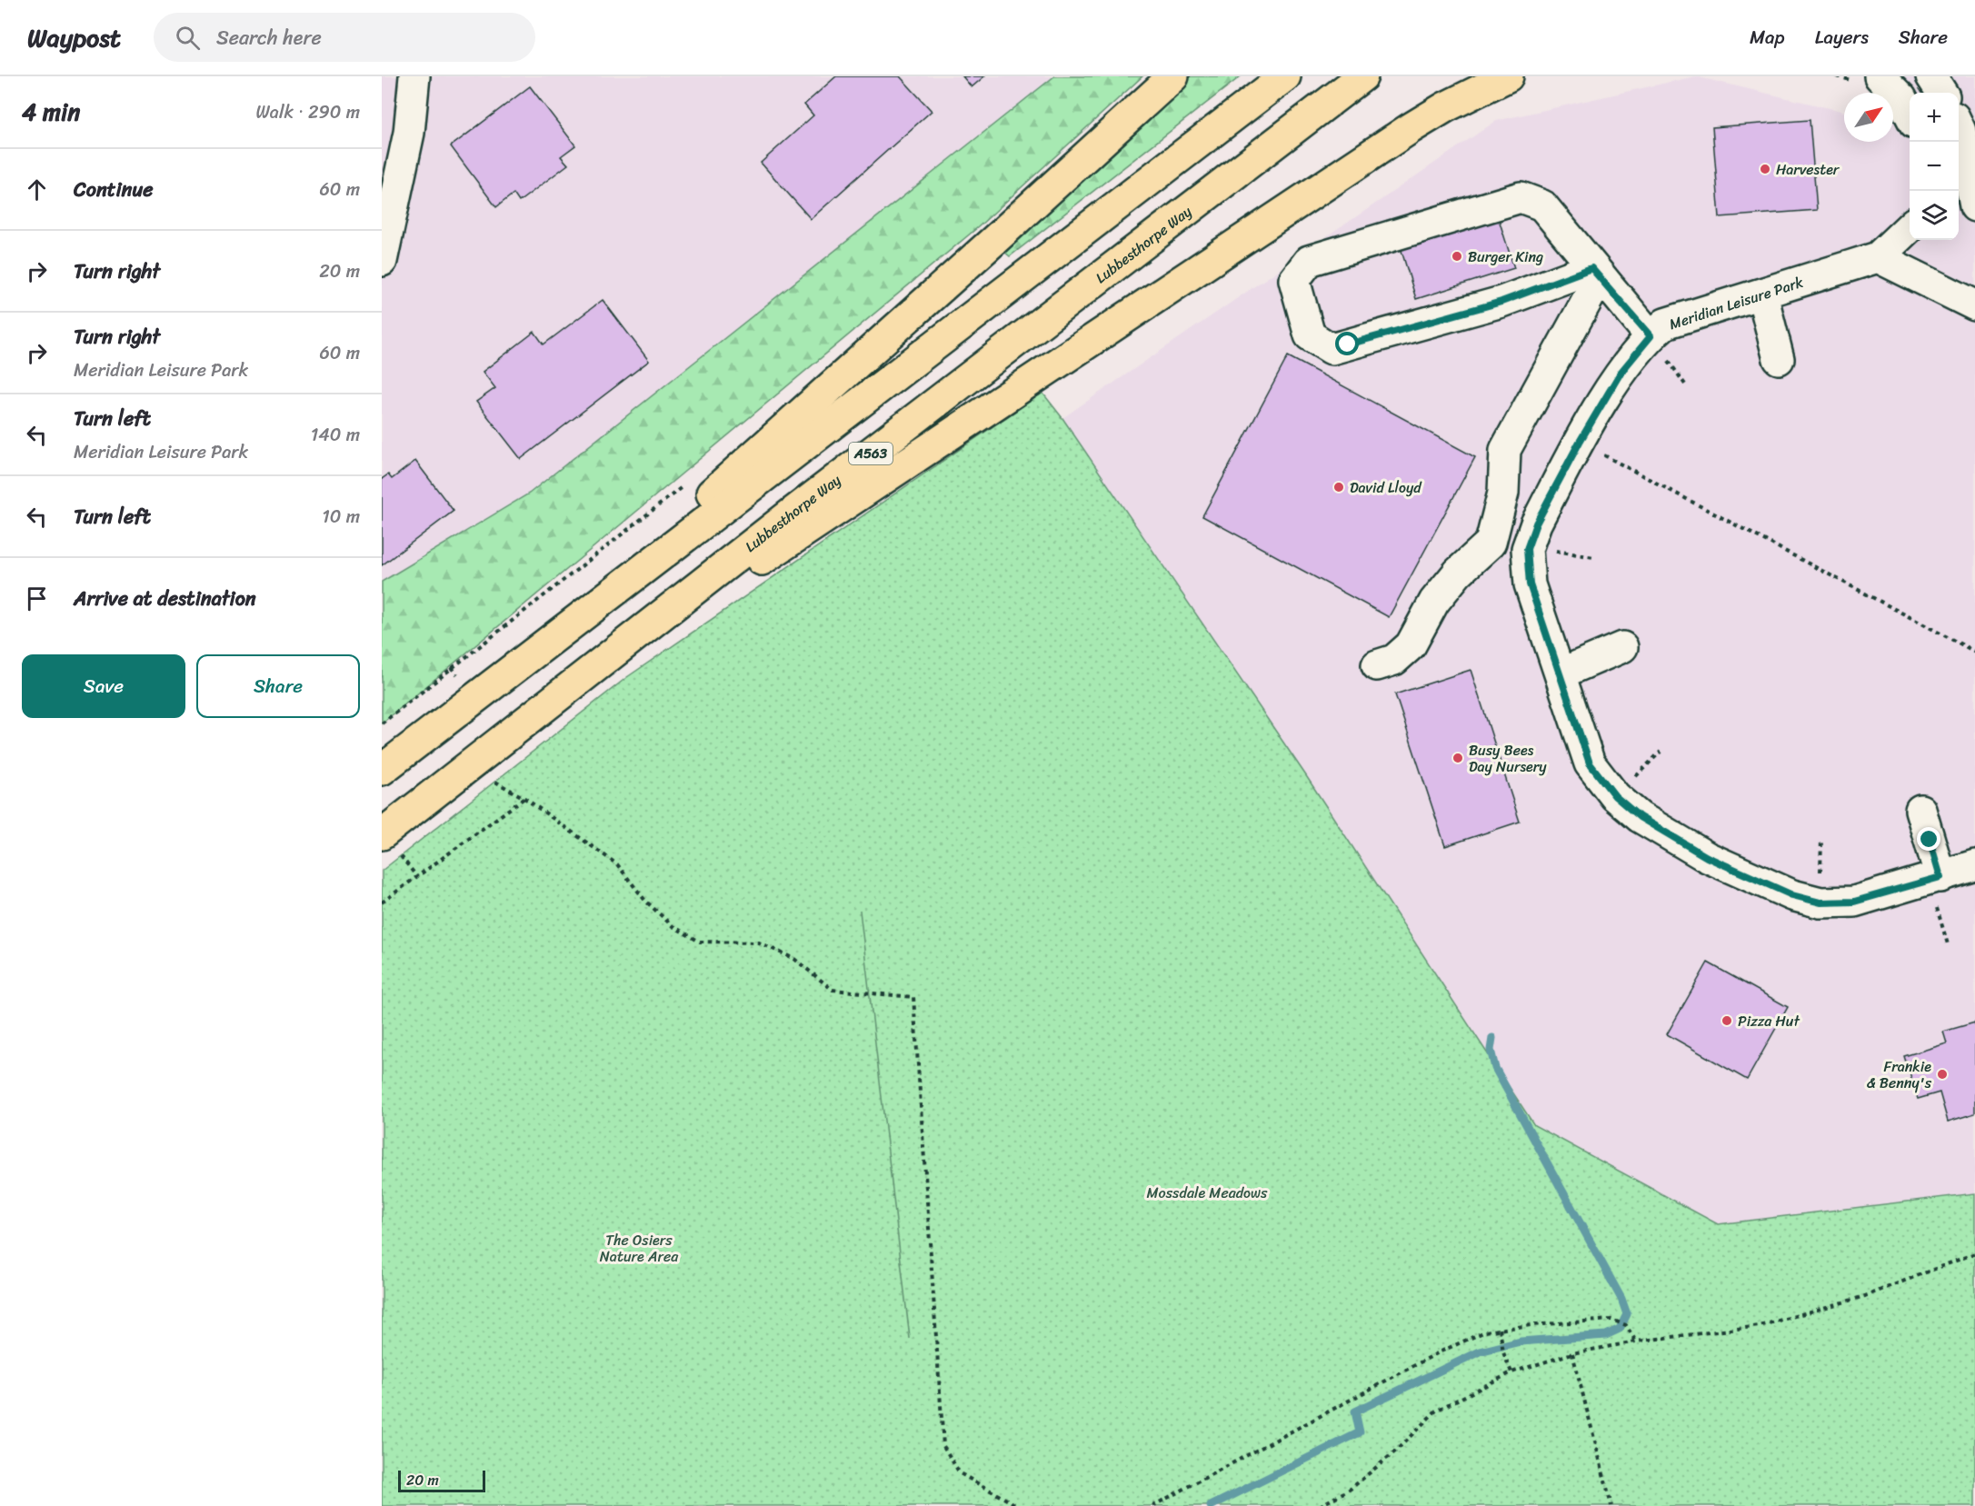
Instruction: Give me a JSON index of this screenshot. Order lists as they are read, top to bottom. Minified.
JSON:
{"streets":{"highway":["Lubbesthorpe Way","A563"],"street":["Meridian Leisure Park"]},"parks":["Mossdale Meadows","The Osiers Nature Area"],"places":["Harvester","Burger King","David Lloyd","Busy Bees Day Nursery","Pizza Hut","Frankie & Benny's"],"scale_bar":"20 m","north":"top right","page":{"header":"Waypost","search":"Search here","nav":["Map","Layers","Share"],"heading":["4 min","Walk · 290 m"],"map_buttons":["+","−"],"list":[["Continue","60 m"],["Turn right","20 m"],["Turn right","Meridian Leisure Park","60 m"],["Turn left","Meridian Leisure Park","140 m"],["Turn left","10 m"],"Arrive at destination"],"buttons":["Save","Share"],"scale":"20 m"}}
